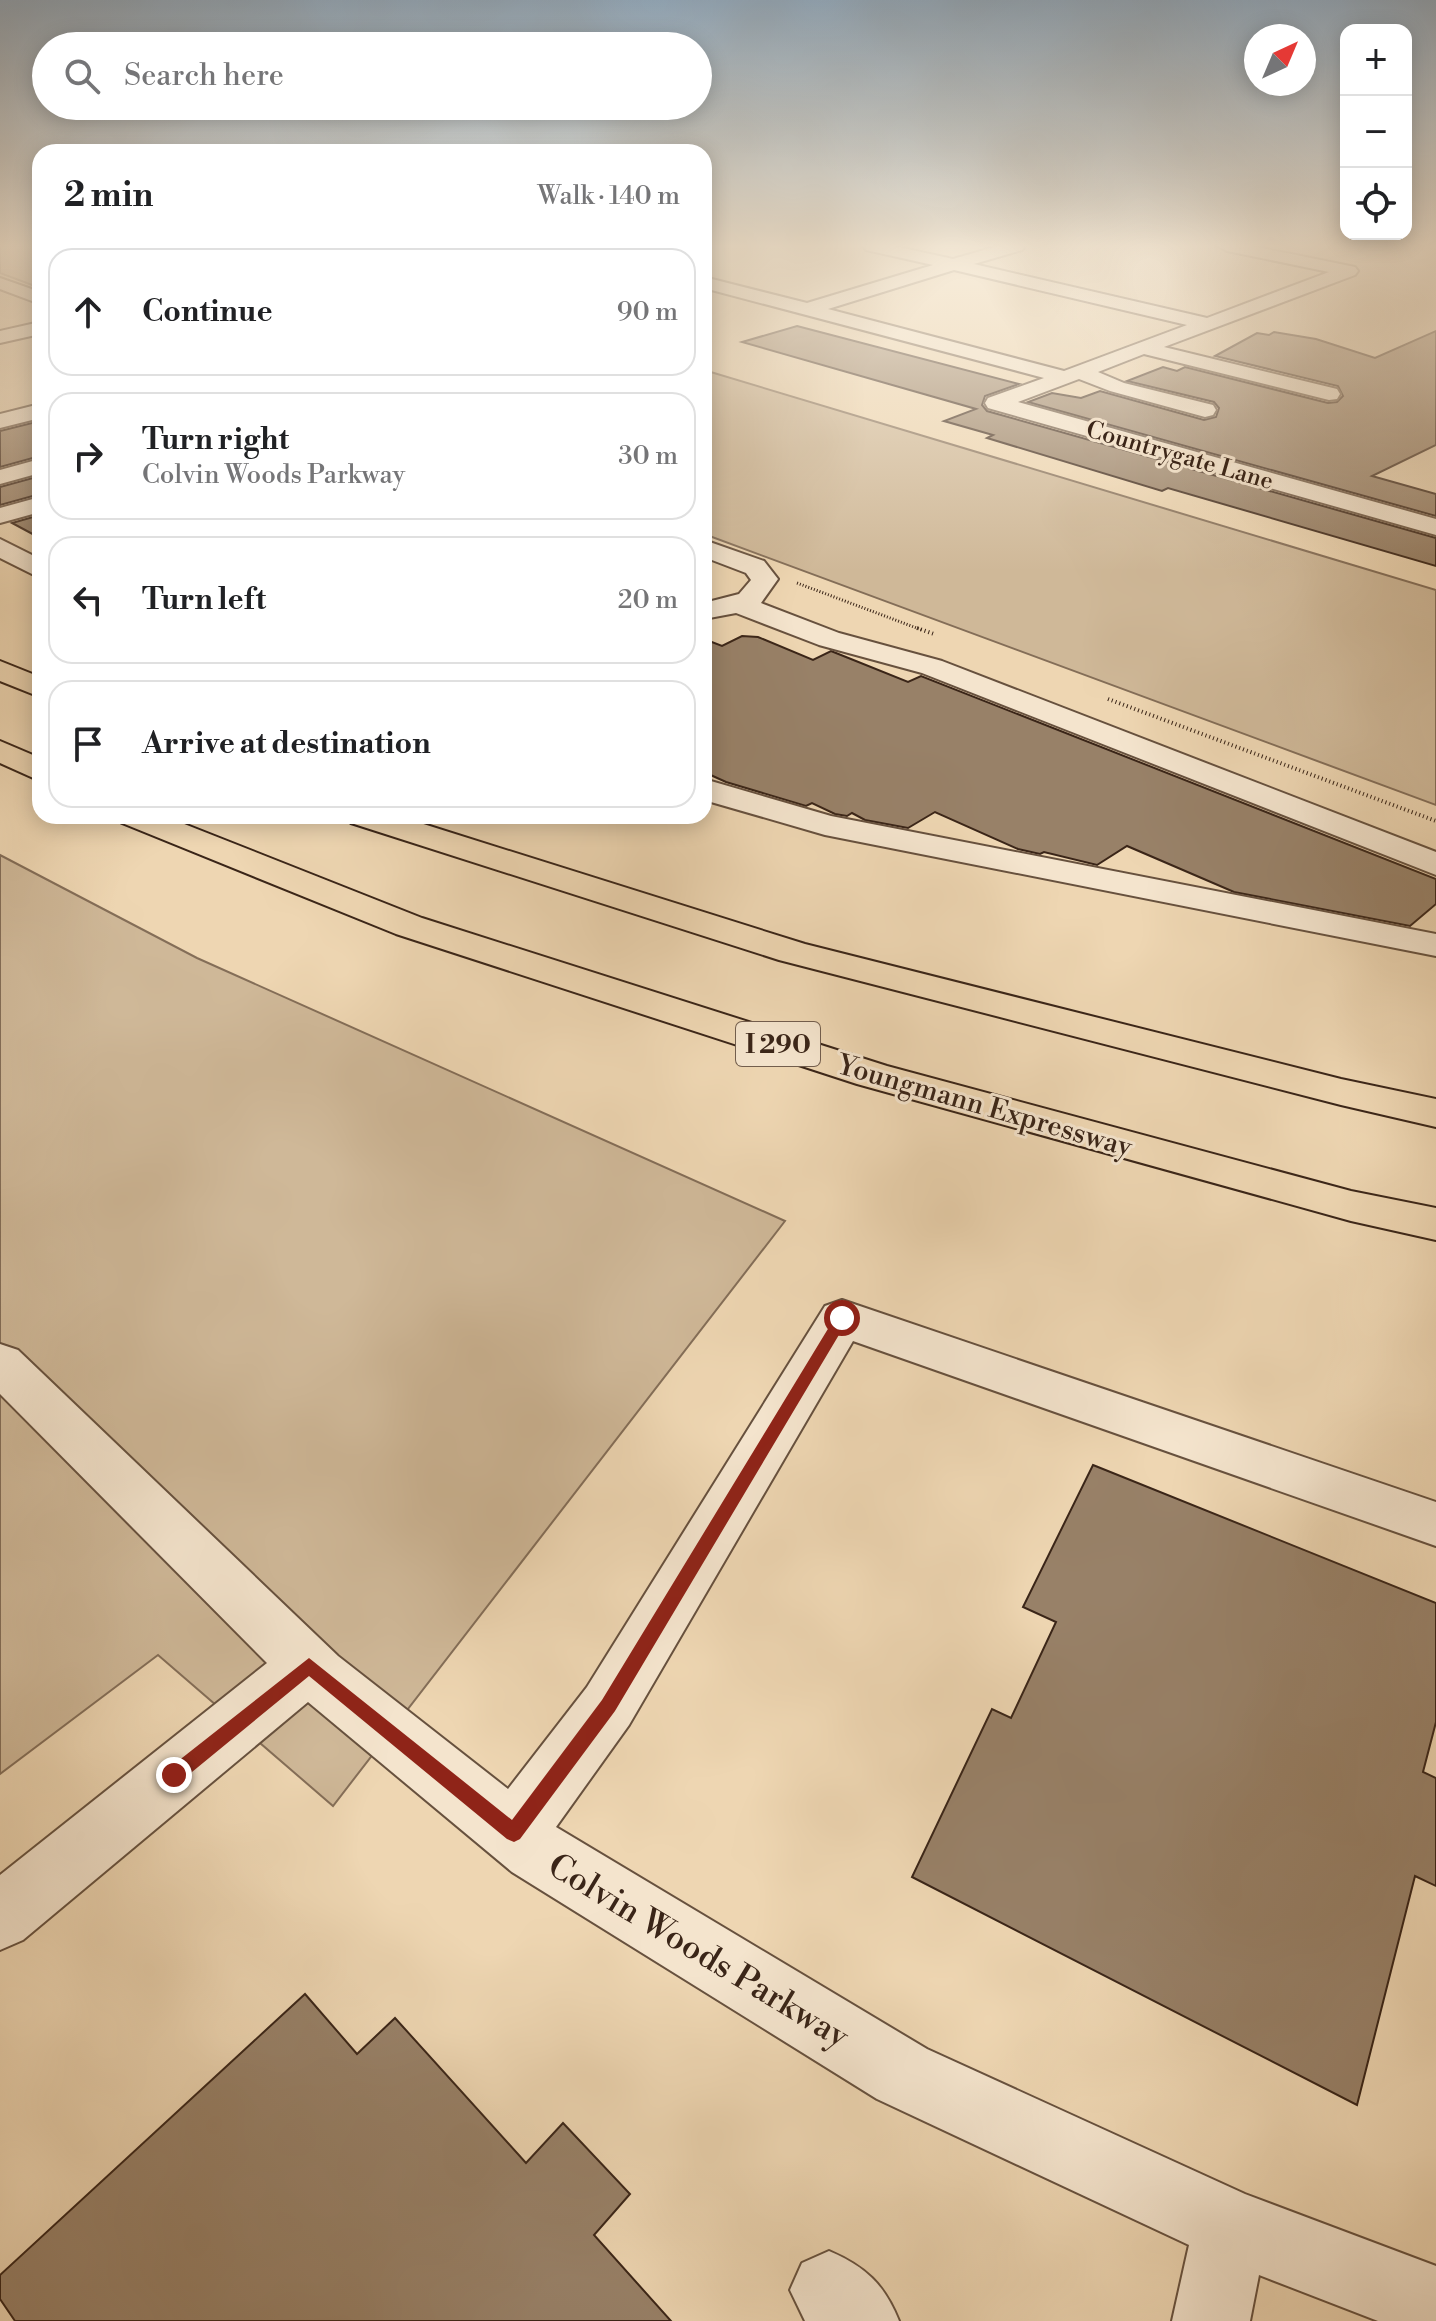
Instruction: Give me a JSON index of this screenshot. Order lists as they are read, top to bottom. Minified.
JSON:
{"streets":{"highway":["I 290","Youngmann Expressway"],"street":["Countrygate Lane","Colvin Woods Parkway"]},"north":"top right","page":{"map_buttons":["+","−"],"search":"Search here","heading":["2 min","Walk · 140 m"],"list":[["Continue","90 m"],["Turn right","Colvin Woods Parkway","30 m"],["Turn left","20 m"],"Arrive at destination"]}}
